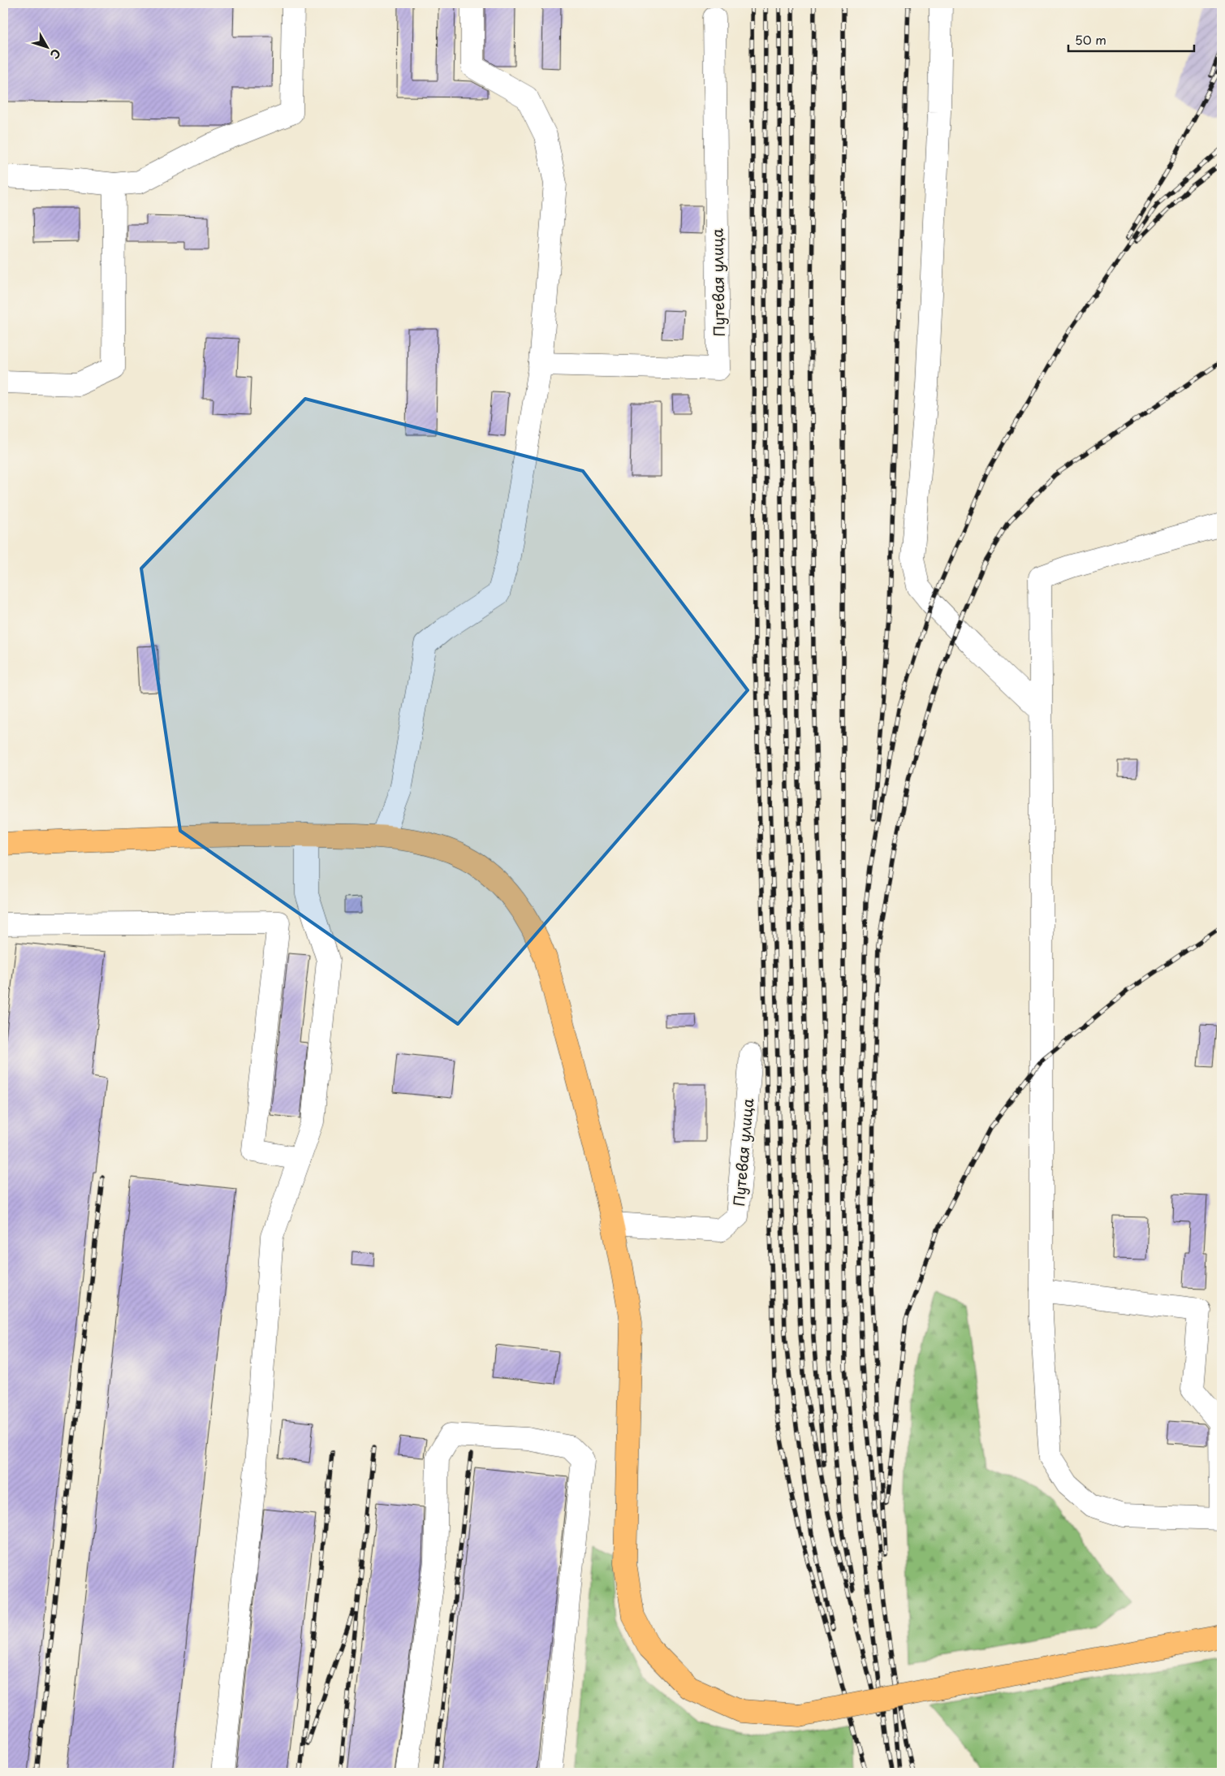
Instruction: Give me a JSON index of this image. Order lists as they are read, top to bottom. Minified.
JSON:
{"streets":{"street":["Путевая улица"]},"scale_bar":"50 m","north":"bottom right"}
